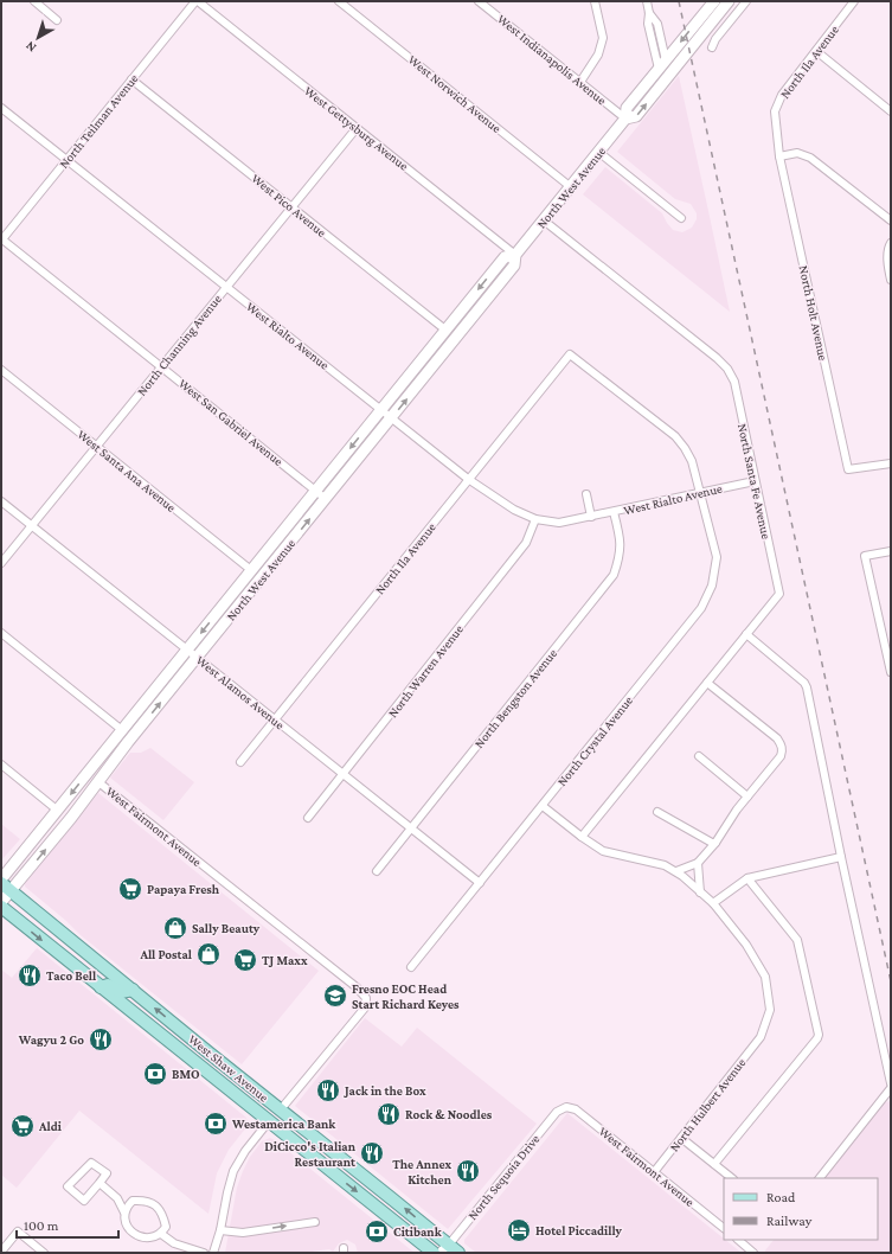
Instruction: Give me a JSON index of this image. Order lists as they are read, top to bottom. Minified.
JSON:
{"streets":{"main road":["North West Avenue","West Shaw Avenue"],"street":["West Indianapolis Avenue","North Ila Avenue","West Norwich Avenue","North Teilman Avenue","West Gettysburg Avenue","West Pico Avenue","North Holt Avenue","West Rialto Avenue","North Channing Avenue","West San Gabriel Avenue","West Santa Ana Avenue","North Santa Fe Avenue","North Warren Avenue","West Alamos Avenue","North Bengston Avenue","North Crystal Avenue","West Fairmont Avenue","North Hulbert Avenue","North Sequoia Drive"]},"crossings":[["West Indianapolis Avenue","North West Avenue"],["North Ila Avenue","North Holt Avenue"],["North Ila Avenue","West Rialto Avenue"],["North Ila Avenue","West Alamos Avenue"],["North Ila Avenue","North Crystal Avenue"],["West Norwich Avenue","North West Avenue"],["North Teilman Avenue","West Gettysburg Avenue"],["North Teilman Avenue","West Pico Avenue"],["North Teilman Avenue","West Rialto Avenue"],["North Teilman Avenue","West San Gabriel Avenue"],["West Gettysburg Avenue","North West Avenue"],["West Gettysburg Avenue","North Channing Avenue"],["North West Avenue","West Pico Avenue"],["North West Avenue","West Rialto Avenue"],["North West Avenue","West San Gabriel Avenue"],["North West Avenue","West Santa Ana Avenue"],["North West Avenue","North Santa Fe Avenue"],["North West Avenue","West Alamos Avenue"],["North West Avenue","West Fairmont Avenue"],["North West Avenue","West Shaw Avenue"],["West Pico Avenue","North Channing Avenue"],["West Rialto Avenue","North Channing Avenue"],["West Rialto Avenue","North Santa Fe Avenue"],["West Rialto Avenue","North Warren Avenue"],["West Rialto Avenue","North Bengston Avenue"],["West Rialto Avenue","North Crystal Avenue"],["North Channing Avenue","West San Gabriel Avenue"],["North Channing Avenue","West Santa Ana Avenue"],["North Channing Avenue","West Alamos Avenue"],["North Warren Avenue","West Alamos Avenue"],["West Alamos Avenue","North Bengston Avenue"],["West Alamos Avenue","North Crystal Avenue"],["West Fairmont Avenue","West Shaw Avenue"],["West Fairmont Avenue","North Hulbert Avenue"],["West Fairmont Avenue","North Sequoia Drive"],["West Shaw Avenue","North Sequoia Drive"]],"places":{"supermarket":["Papaya Fresh","TJ Maxx","Aldi"],"shop":["Sally Beauty","All Postal"],"restaurant":["Taco Bell","Wagyu 2 Go","Jack in the Box","Rock & Noodles","DiCicco's Italian Restaurant","The Annex Kitchen"],"school or university":["Fresno EOC Head Start Richard Keyes"],"bank":["BMO","Westamerica Bank","Citibank"],"hotel":["Hotel Piccadilly"]},"legend":["Road","Railway"],"scale_bar":"100 m","north":"bottom left"}
